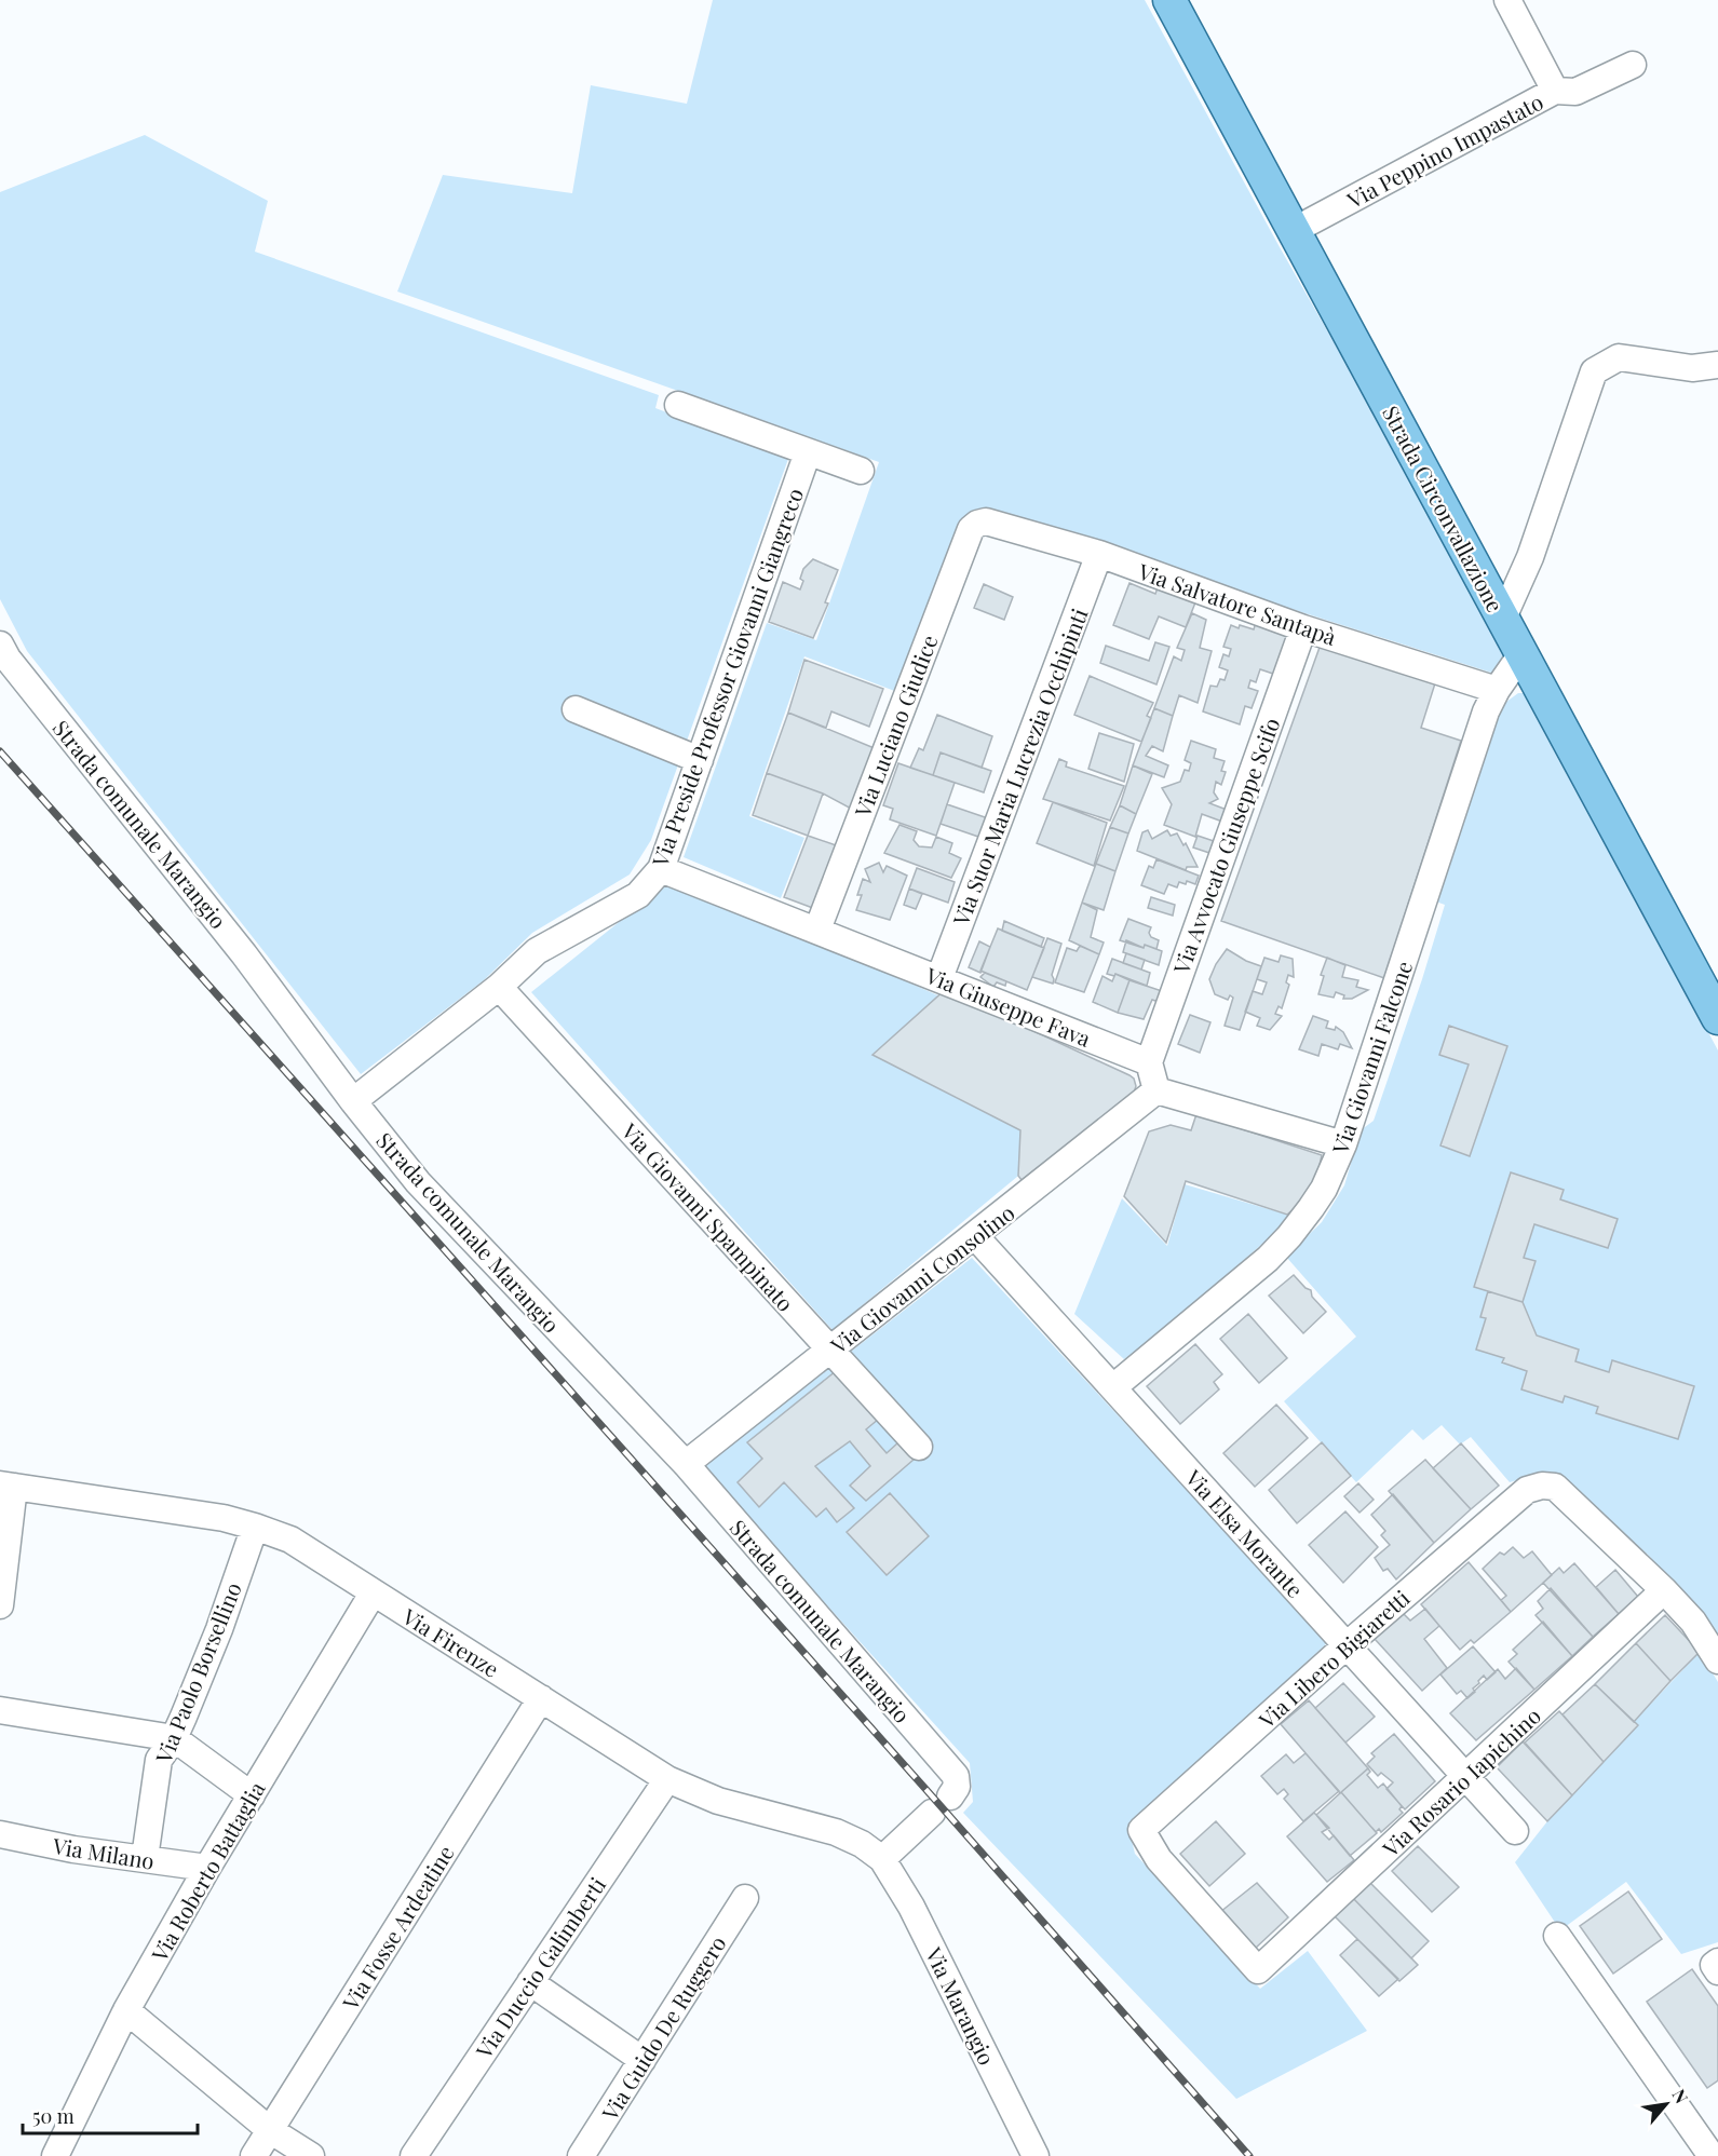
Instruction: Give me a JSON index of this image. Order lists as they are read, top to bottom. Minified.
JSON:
{"streets":{"main road":["Strada Circonvallazione"],"street":["Via Peppino Impastato","Via Salvatore Santapà","Via Preside Professor Giovanni Giangreco","Via Luciano Giudice","Via Suor Maria Lucrezia Occhipinti","Strada comunale Marangio","Via Avvocato Giuseppe Scifo","Via Giuseppe Fava","Via Giovanni Falcone","Via Giovanni Spampinato","Via Giovanni Consolino","Via Elsa Morante","Via Firenze","Via Libero Bigiaretti","Via Paolo Borsellino","Via Rosario Iapichino","Via Milano","Via Roberto Battaglia","Via Fosse Ardeatine","Via Duccio Galimberti","Via Marangio","Via Guido De Ruggero"]},"crossings":[["Via Peppino Impastato","Strada Circonvallazione"],["Strada Circonvallazione","Via Giovanni Falcone"],["Via Salvatore Santapà","Via Luciano Giudice"],["Via Salvatore Santapà","Via Suor Maria Lucrezia Occhipinti"],["Via Salvatore Santapà","Via Avvocato Giuseppe Scifo"],["Via Salvatore Santapà","Via Giovanni Falcone"],["Via Preside Professor Giovanni Giangreco","Strada comunale Marangio"],["Via Preside Professor Giovanni Giangreco","Via Giuseppe Fava"],["Via Preside Professor Giovanni Giangreco","Via Giovanni Spampinato"],["Via Luciano Giudice","Via Giuseppe Fava"],["Via Suor Maria Lucrezia Occhipinti","Via Giuseppe Fava"],["Strada comunale Marangio","Via Giovanni Consolino"],["Strada comunale Marangio","Via Firenze"],["Strada comunale Marangio","Via Marangio"],["Via Avvocato Giuseppe Scifo","Via Giuseppe Fava"],["Via Giovanni Falcone","Via Elsa Morante"],["Via Giovanni Spampinato","Via Giovanni Consolino"],["Via Giovanni Consolino","Via Elsa Morante"],["Via Elsa Morante","Via Libero Bigiaretti"],["Via Elsa Morante","Via Rosario Iapichino"],["Via Firenze","Via Paolo Borsellino"],["Via Firenze","Via Roberto Battaglia"],["Via Firenze","Via Fosse Ardeatine"],["Via Firenze","Via Duccio Galimberti"],["Via Firenze","Via Marangio"],["Via Libero Bigiaretti","Via Rosario Iapichino"],["Via Paolo Borsellino","Via Milano"],["Via Milano","Via Roberto Battaglia"]],"scale_bar":"50 m","north":"top right"}
